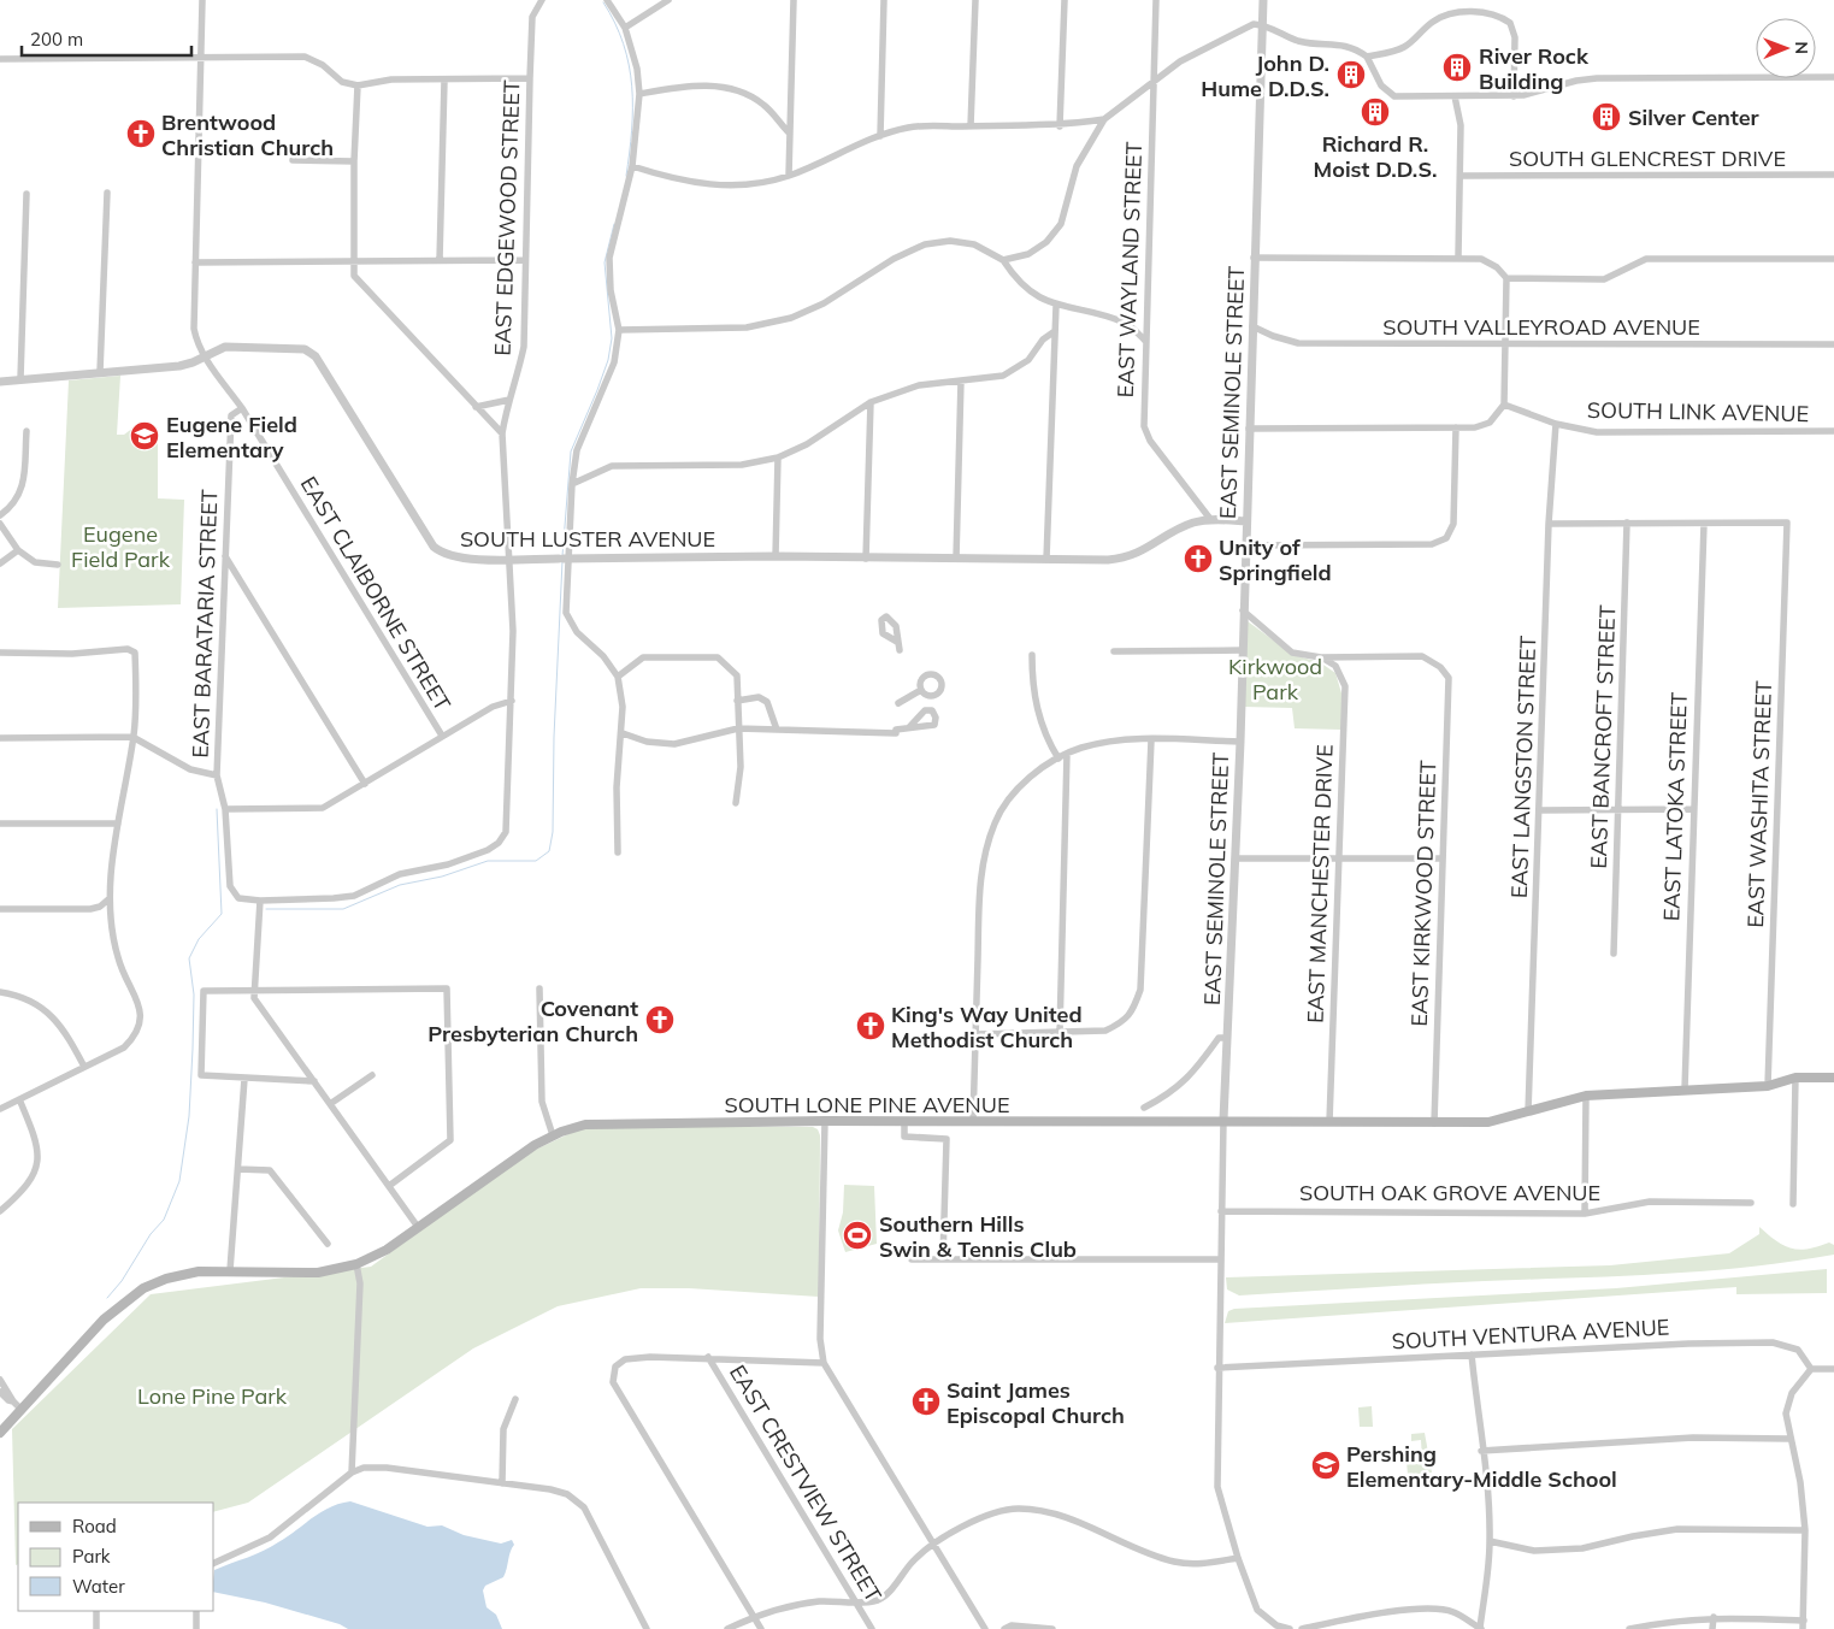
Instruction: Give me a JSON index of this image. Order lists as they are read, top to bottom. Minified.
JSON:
{"streets":{"main road":["SOUTH LONE PINE AVENUE"],"street":["SOUTH GLENCREST DRIVE","EAST EDGEWOOD STREET","EAST WAYLAND STREET","SOUTH VALLEYROAD AVENUE","EAST SEMINOLE STREET","SOUTH LINK AVENUE","SOUTH LUSTER AVENUE","EAST CLAIBORNE STREET","EAST BARATARIA STREET","EAST BANCROFT STREET","EAST LANGSTON STREET","EAST WASHITA STREET","EAST LATOKA STREET","EAST MANCHESTER DRIVE","EAST KIRKWOOD STREET","SOUTH OAK GROVE AVENUE","SOUTH VENTURA AVENUE","EAST CRESTVIEW STREET"]},"crossings":[["EAST EDGEWOOD STREET","SOUTH LUSTER AVENUE"],["EAST EDGEWOOD STREET","EAST BARATARIA STREET"],["EAST WAYLAND STREET","SOUTH LUSTER AVENUE"],["SOUTH VALLEYROAD AVENUE","EAST SEMINOLE STREET"],["EAST SEMINOLE STREET","SOUTH LUSTER AVENUE"],["EAST SEMINOLE STREET","SOUTH LONE PINE AVENUE"],["EAST SEMINOLE STREET","SOUTH OAK GROVE AVENUE"],["EAST SEMINOLE STREET","SOUTH VENTURA AVENUE"],["SOUTH LINK AVENUE","EAST LANGSTON STREET"],["EAST CLAIBORNE STREET","EAST BARATARIA STREET"],["EAST LANGSTON STREET","SOUTH LONE PINE AVENUE"],["EAST WASHITA STREET","EAST LATOKA STREET"],["EAST WASHITA STREET","SOUTH LONE PINE AVENUE"],["EAST LATOKA STREET","SOUTH LONE PINE AVENUE"],["EAST MANCHESTER DRIVE","EAST KIRKWOOD STREET"],["EAST MANCHESTER DRIVE","SOUTH LONE PINE AVENUE"],["EAST KIRKWOOD STREET","SOUTH LONE PINE AVENUE"]],"parks":["Eugene Field Park","Kirkwood Park","Lone Pine Park"],"places":{"building":["River Rock Building","John D. Hume D.D.S.","Richard R. Moist D.D.S.","Silver Center"],"church":["Brentwood Christian Church","Unity of Springfield","Covenant Presbyterian Church","King's Way United Methodist Church","Saint James Episcopal Church"],"school or university":["Eugene Field Elementary","Pershing Elementary-Middle School"],"sports":["Southern Hills Swin & Tennis Club"]},"legend":["Road","Park","Water"],"scale_bar":"200 m","north":"right"}
